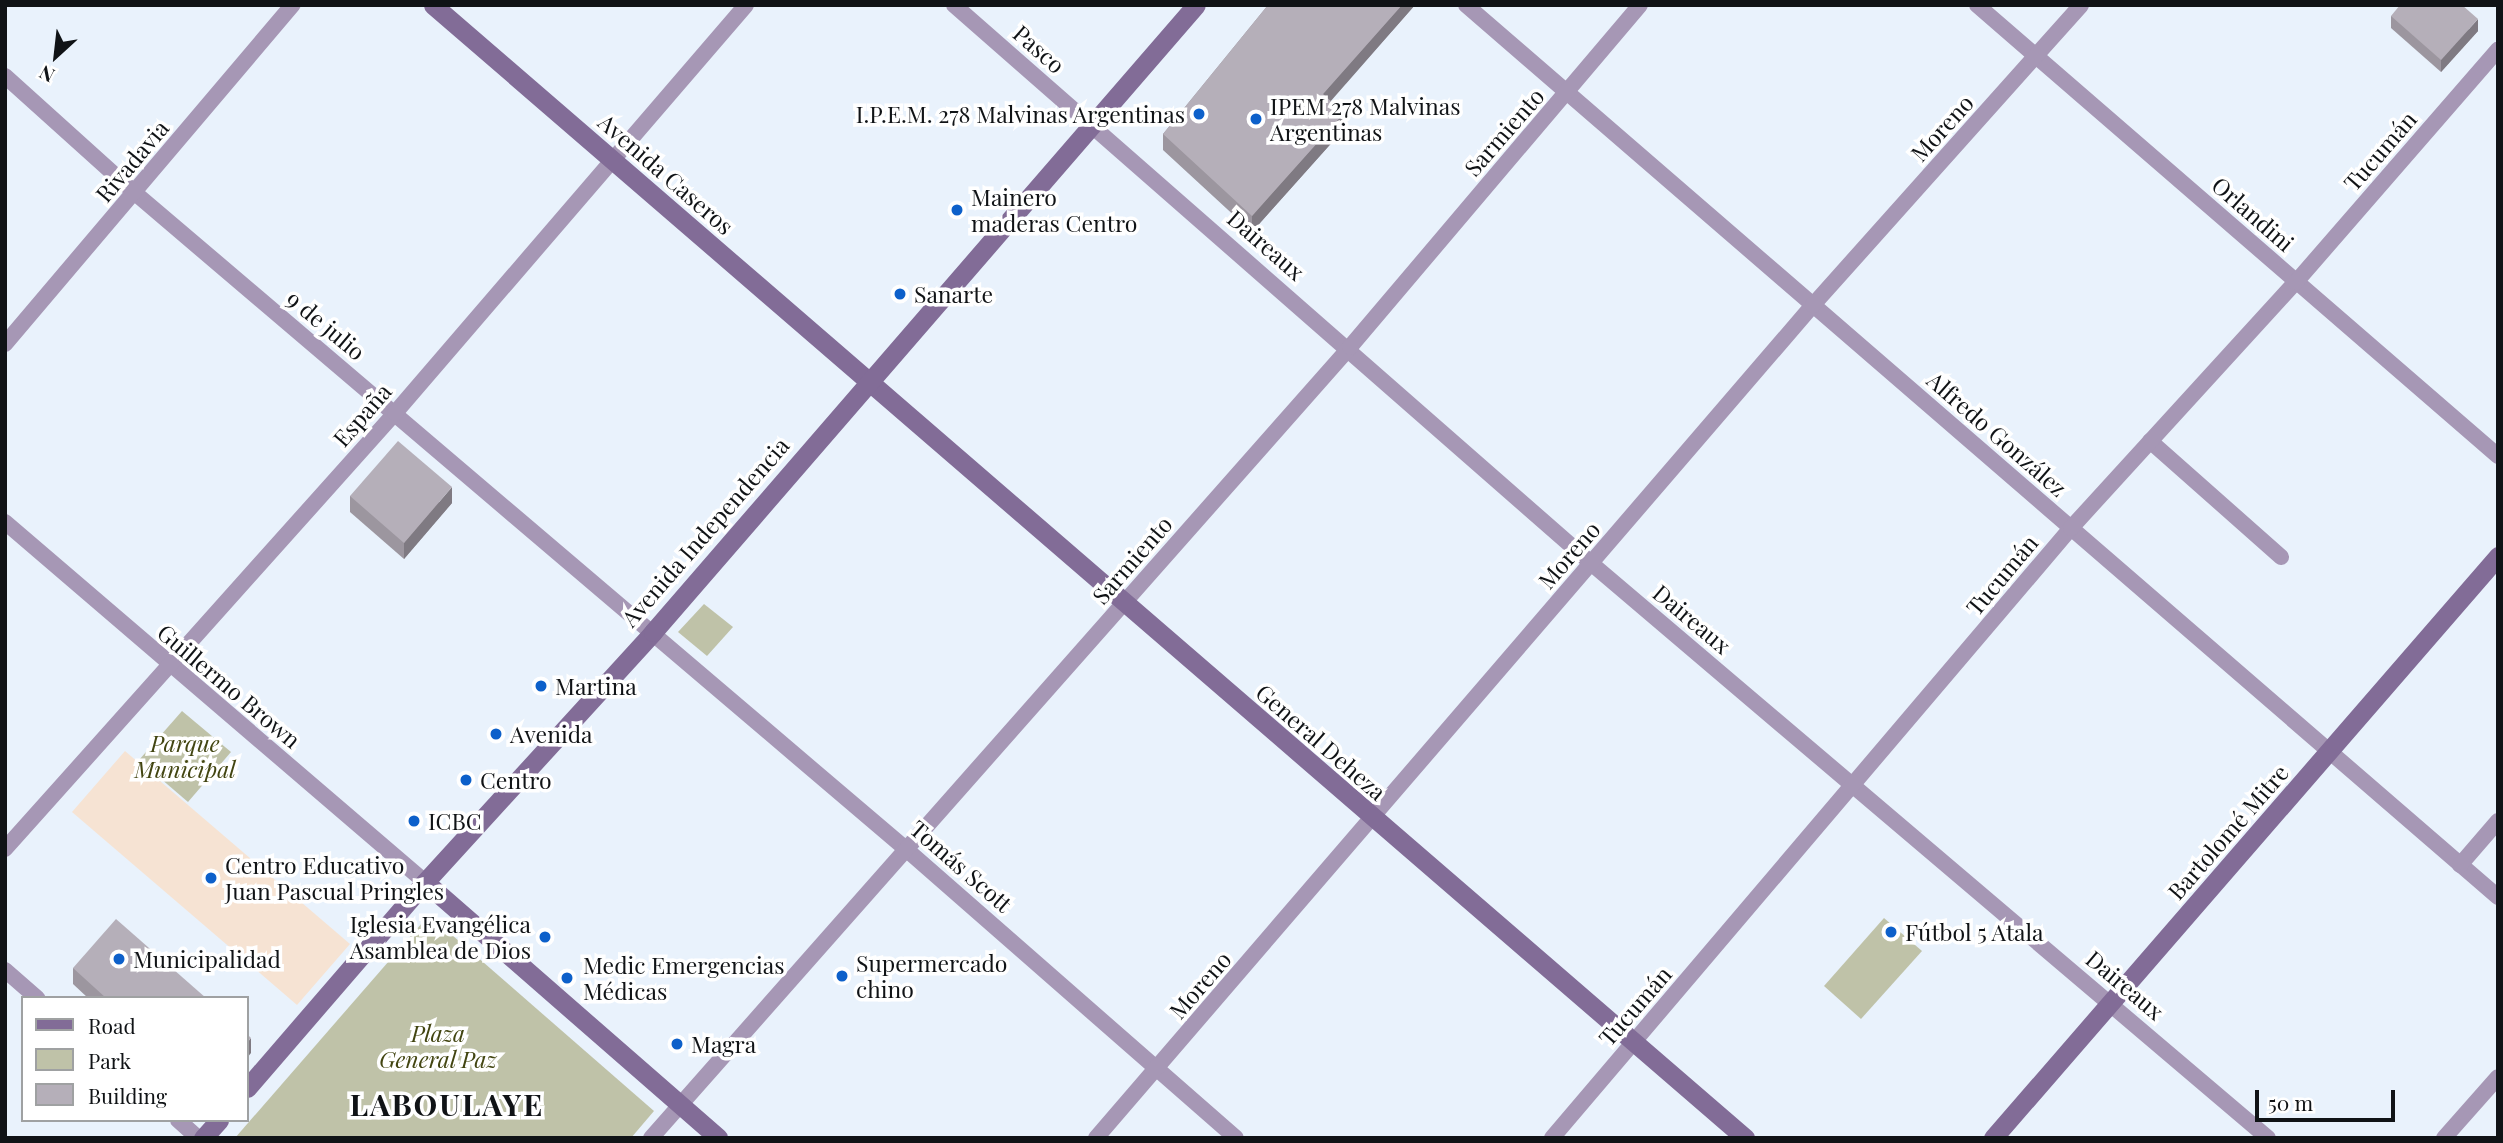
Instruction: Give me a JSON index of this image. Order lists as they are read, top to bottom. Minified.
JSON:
{"streets":{"main road":["Avenida Caseros","Avenida Independencia","General Deheza","Bartolomé Mitre"],"street":["Pasco","Moreno","Sarmiento","Tucumán","Rivadavia","Orlandini","Daireaux","9 de julio","España","Alfredo González","Guillermo Brown","Tomás Scott"]},"crossings":[["Pasco","Daireaux"],["Pasco","Avenida Independencia"],["Moreno","Orlandini"],["Moreno","Daireaux"],["Moreno","Alfredo González"],["Moreno","General Deheza"],["Moreno","Tomás Scott"],["Sarmiento","Daireaux"],["Sarmiento","Alfredo González"],["Sarmiento","General Deheza"],["Sarmiento","Tomás Scott"],["Tucumán","Orlandini"],["Tucumán","Daireaux"],["Tucumán","Alfredo González"],["Tucumán","General Deheza"],["Rivadavia","9 de julio"],["Avenida Caseros","España"],["Avenida Caseros","Avenida Independencia"],["Avenida Caseros","General Deheza"],["Daireaux","Avenida Independencia"],["Daireaux","Bartolomé Mitre"],["9 de julio","España"],["9 de julio","Avenida Independencia"],["9 de julio","Tomás Scott"],["España","Guillermo Brown"],["Alfredo González","Bartolomé Mitre"],["Avenida Independencia","Guillermo Brown"],["Avenida Independencia","General Deheza"],["Avenida Independencia","Tomás Scott"]],"districts":["LABOULAYE"],"parks":["Parque Municipal","Plaza General Paz"],"places":["I.P.E.M. 278 Malvinas Argentinas","IPEM 278 Malvinas Argentinas","Mainero maderas Centro","Sanarte","Martina","Avenida","Centro","ICBC","Centro Educativo Juan Pascual Pringles","Fútbol 5 Atala","Iglesia Evangélica Asamblea de Dios","Municipalidad","Supermercado chino","Medic Emergencias Médicas","Magra"],"legend":["Road","Park","Building"],"scale_bar":"50 m","north":"bottom left"}
